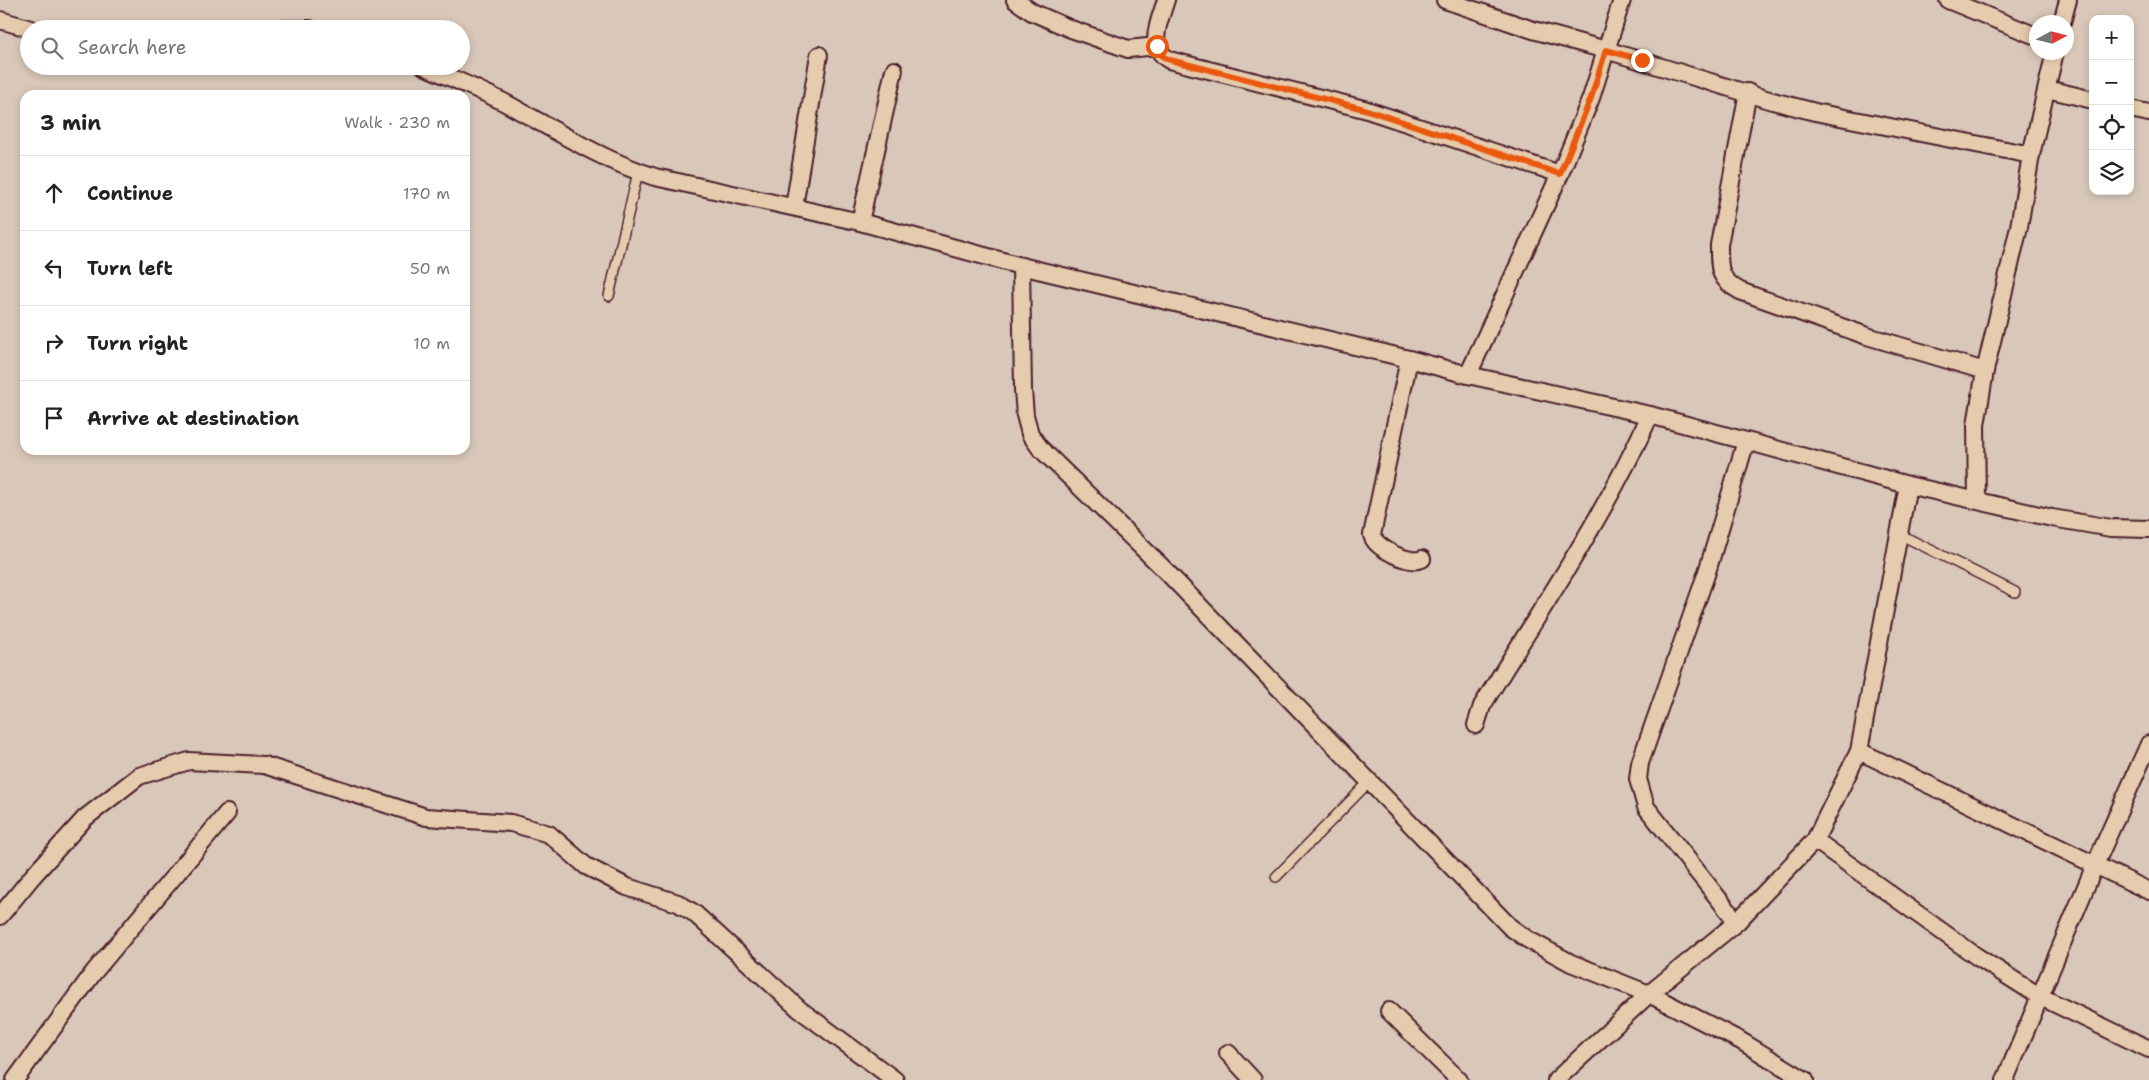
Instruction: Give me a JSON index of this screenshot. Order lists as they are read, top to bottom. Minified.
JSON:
{"north":"right","page":{"map_buttons":["+","−"],"search":"Search here","heading":["3 min","Walk · 230 m"],"list":[["Continue","170 m"],["Turn left","50 m"],["Turn right","10 m"],"Arrive at destination"]}}
